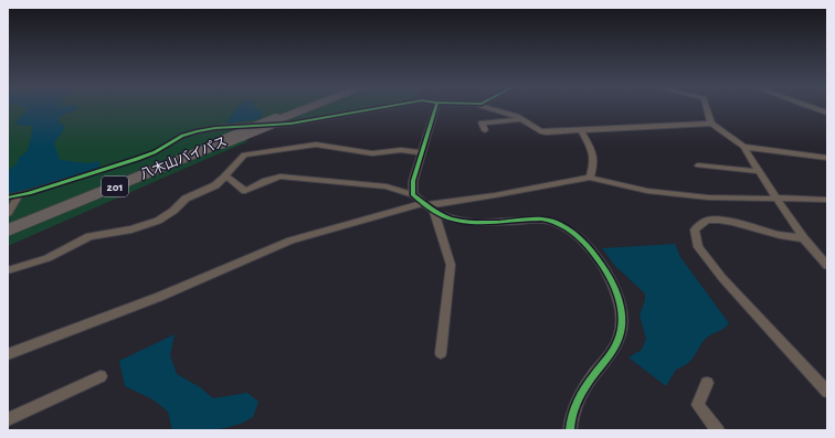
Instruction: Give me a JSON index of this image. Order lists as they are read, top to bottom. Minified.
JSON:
{"streets":{"highway":["八木山バイパス","201"]}}
